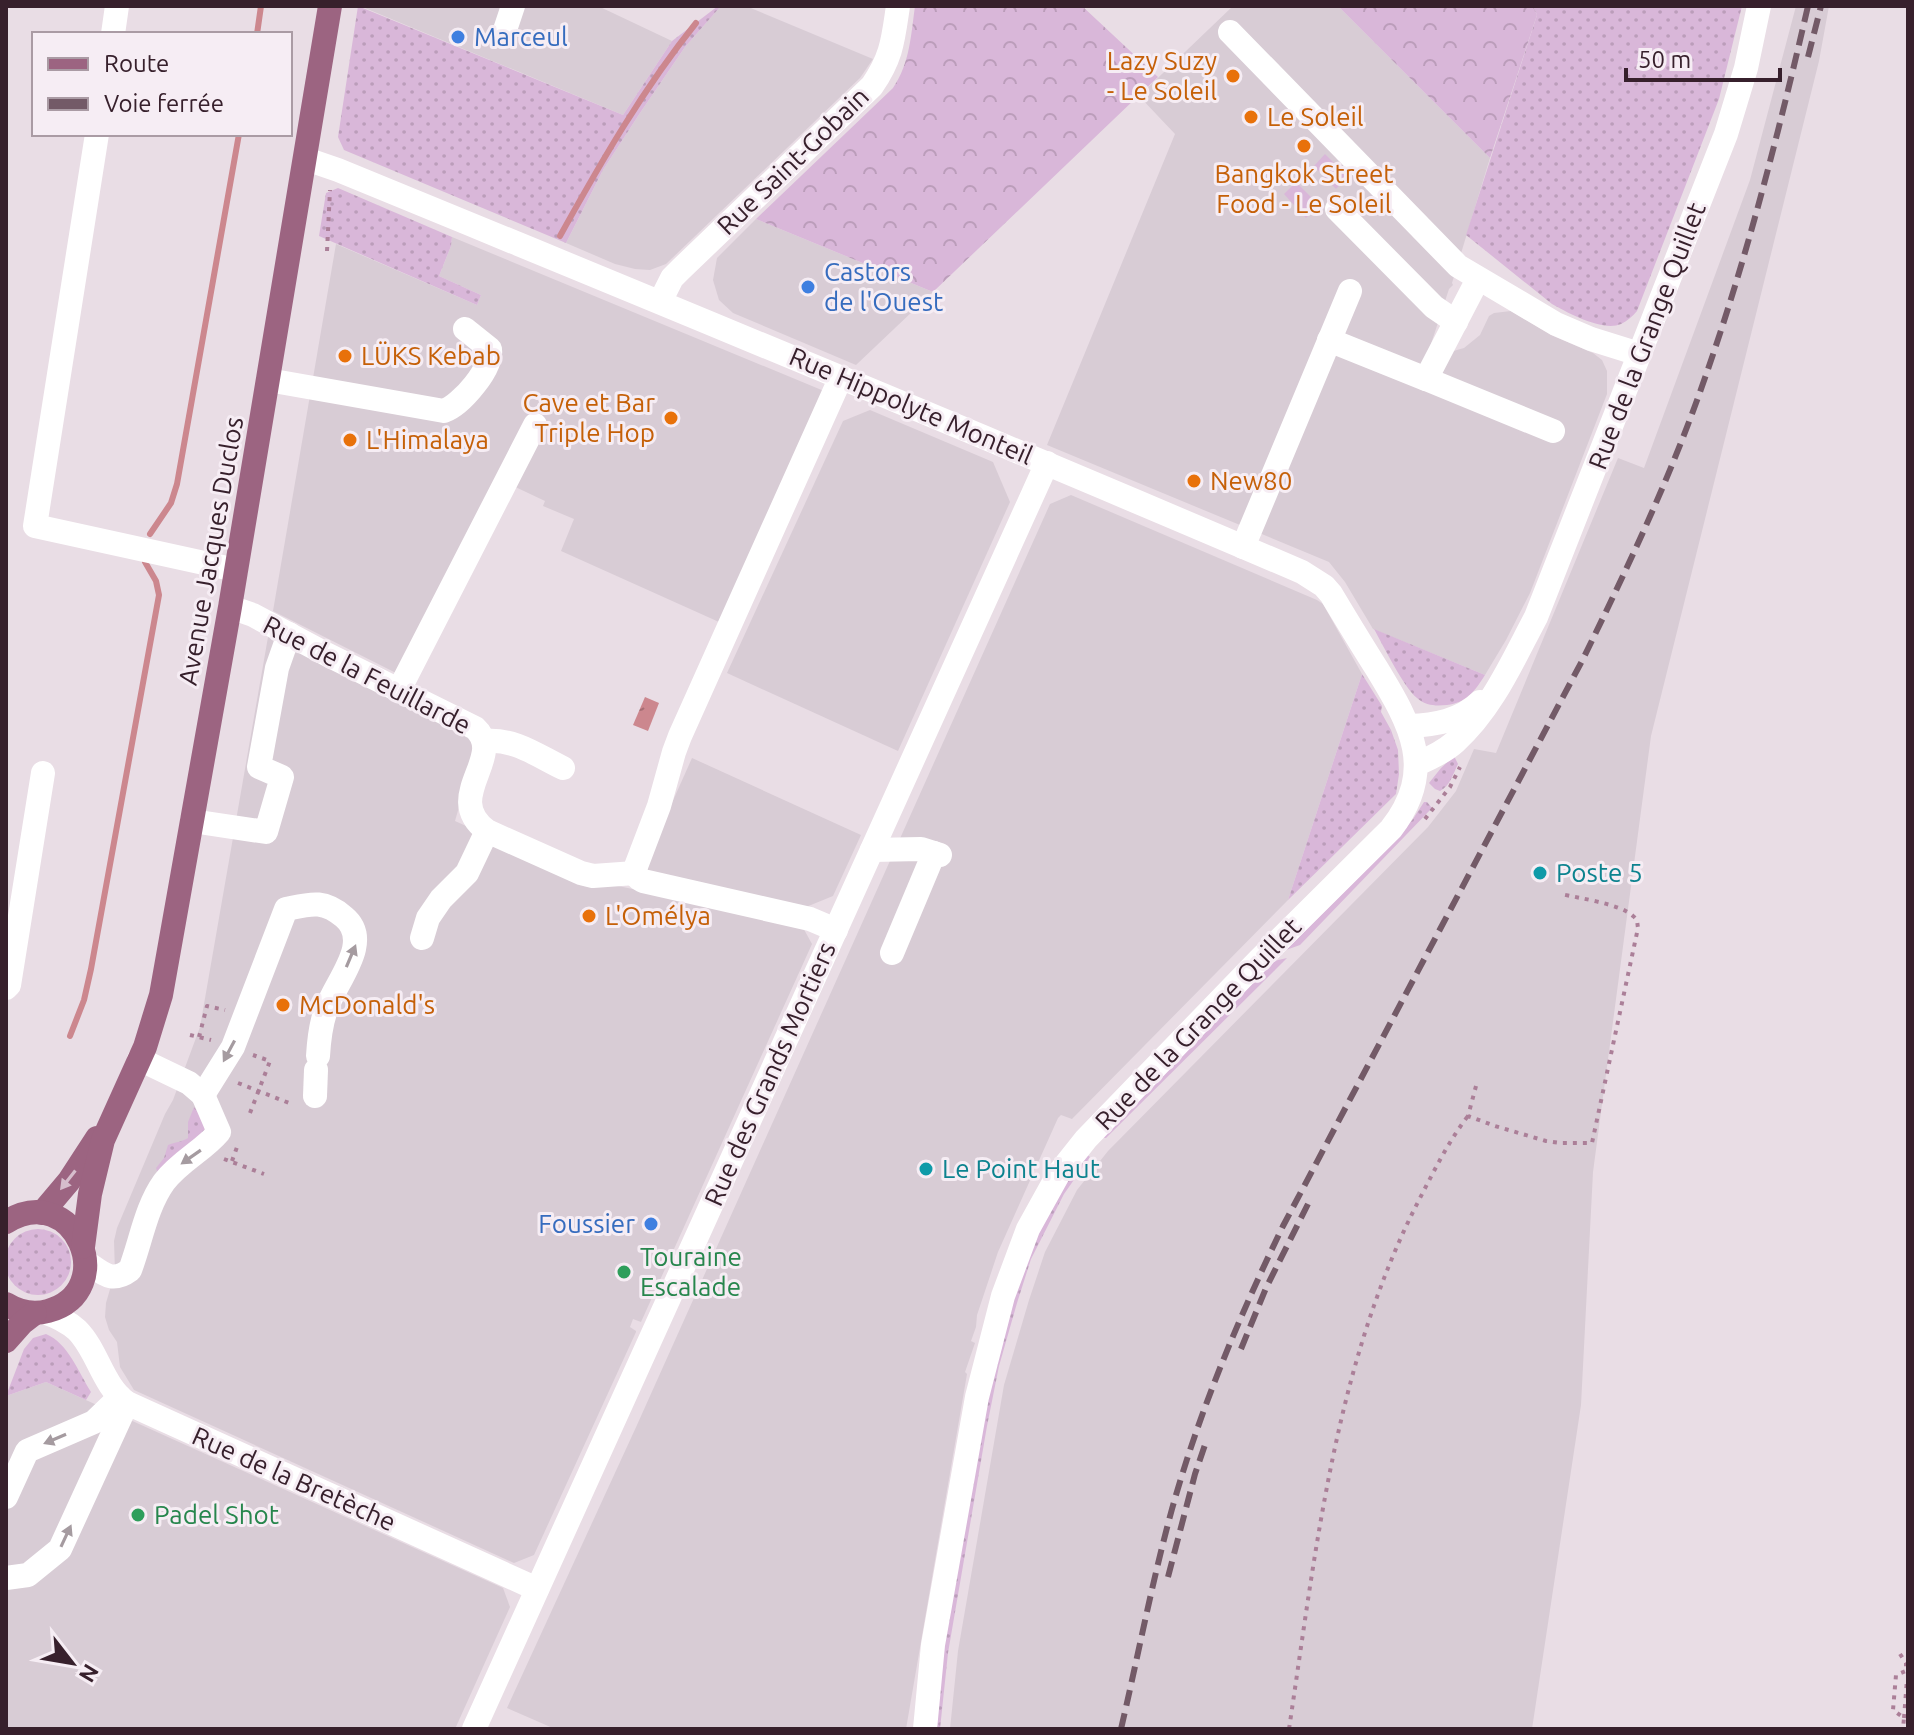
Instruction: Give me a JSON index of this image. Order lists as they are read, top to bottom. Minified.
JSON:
{"streets":{"main road":["Avenue Jacques Duclos"],"street":["Rue Saint-Gobain","Rue de la Grange Quillet","Rue Hippolyte Monteil","Rue de la Feuillarde","Rue des Grands Mortiers","Rue de la Bretèche"]},"crossings":[["Rue Saint-Gobain","Rue Hippolyte Monteil"],["Rue de la Grange Quillet","Rue Hippolyte Monteil"],["Rue Hippolyte Monteil","Avenue Jacques Duclos"],["Rue Hippolyte Monteil","Rue des Grands Mortiers"],["Avenue Jacques Duclos","Rue de la Feuillarde"],["Rue des Grands Mortiers","Rue de la Bretèche"]],"places":["Marceul","Lazy Suzy - Le Soleil","Le Soleil","Bangkok Street Food - Le Soleil","Castors de l'Ouest","LÜKS Kebab","Cave et Bar Triple Hop","L'Himalaya","New80","Poste 5","L'Omélya","McDonald's","Le Point Haut","Foussier","Touraine Escalade","Padel Shot"],"legend":["Route","Voie ferrée"],"scale_bar":"50 m","north":"bottom right"}
